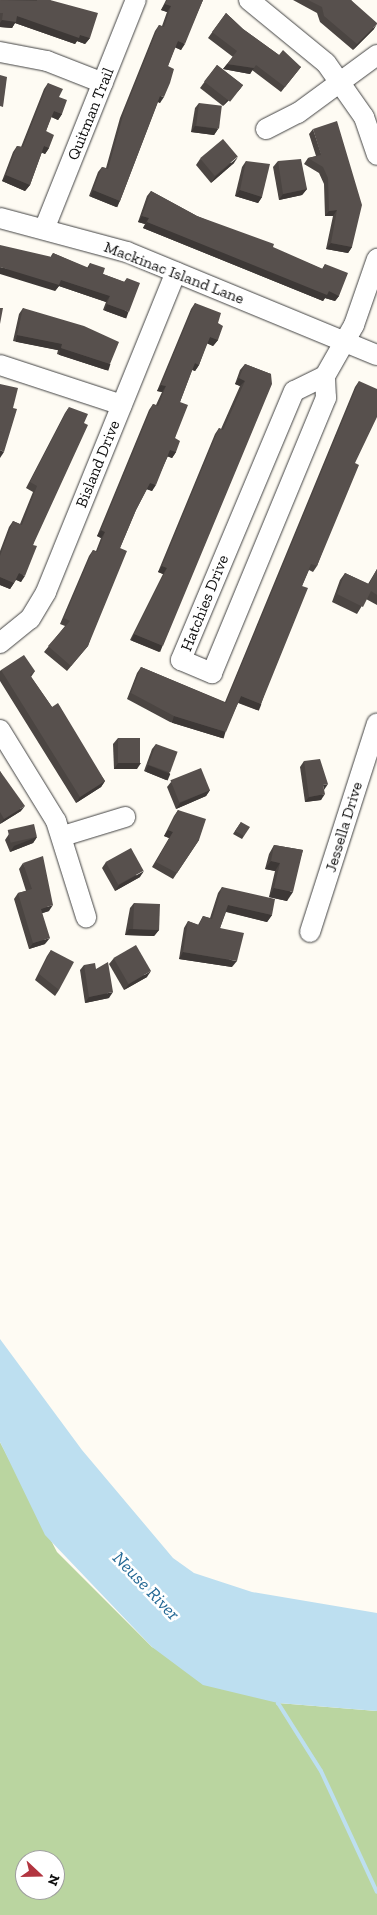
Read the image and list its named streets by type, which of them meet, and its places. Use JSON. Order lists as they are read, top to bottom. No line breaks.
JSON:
{"streets":{"street":["Quitman Trail","Mackinac Island Lane","Bisland Drive","Hatchies Drive","Jessella Drive"]},"crossings":[["Quitman Trail","Mackinac Island Lane"],["Mackinac Island Lane","Bisland Drive"],["Mackinac Island Lane","Hatchies Drive"]],"water":["Neuse River"],"north":"right"}
